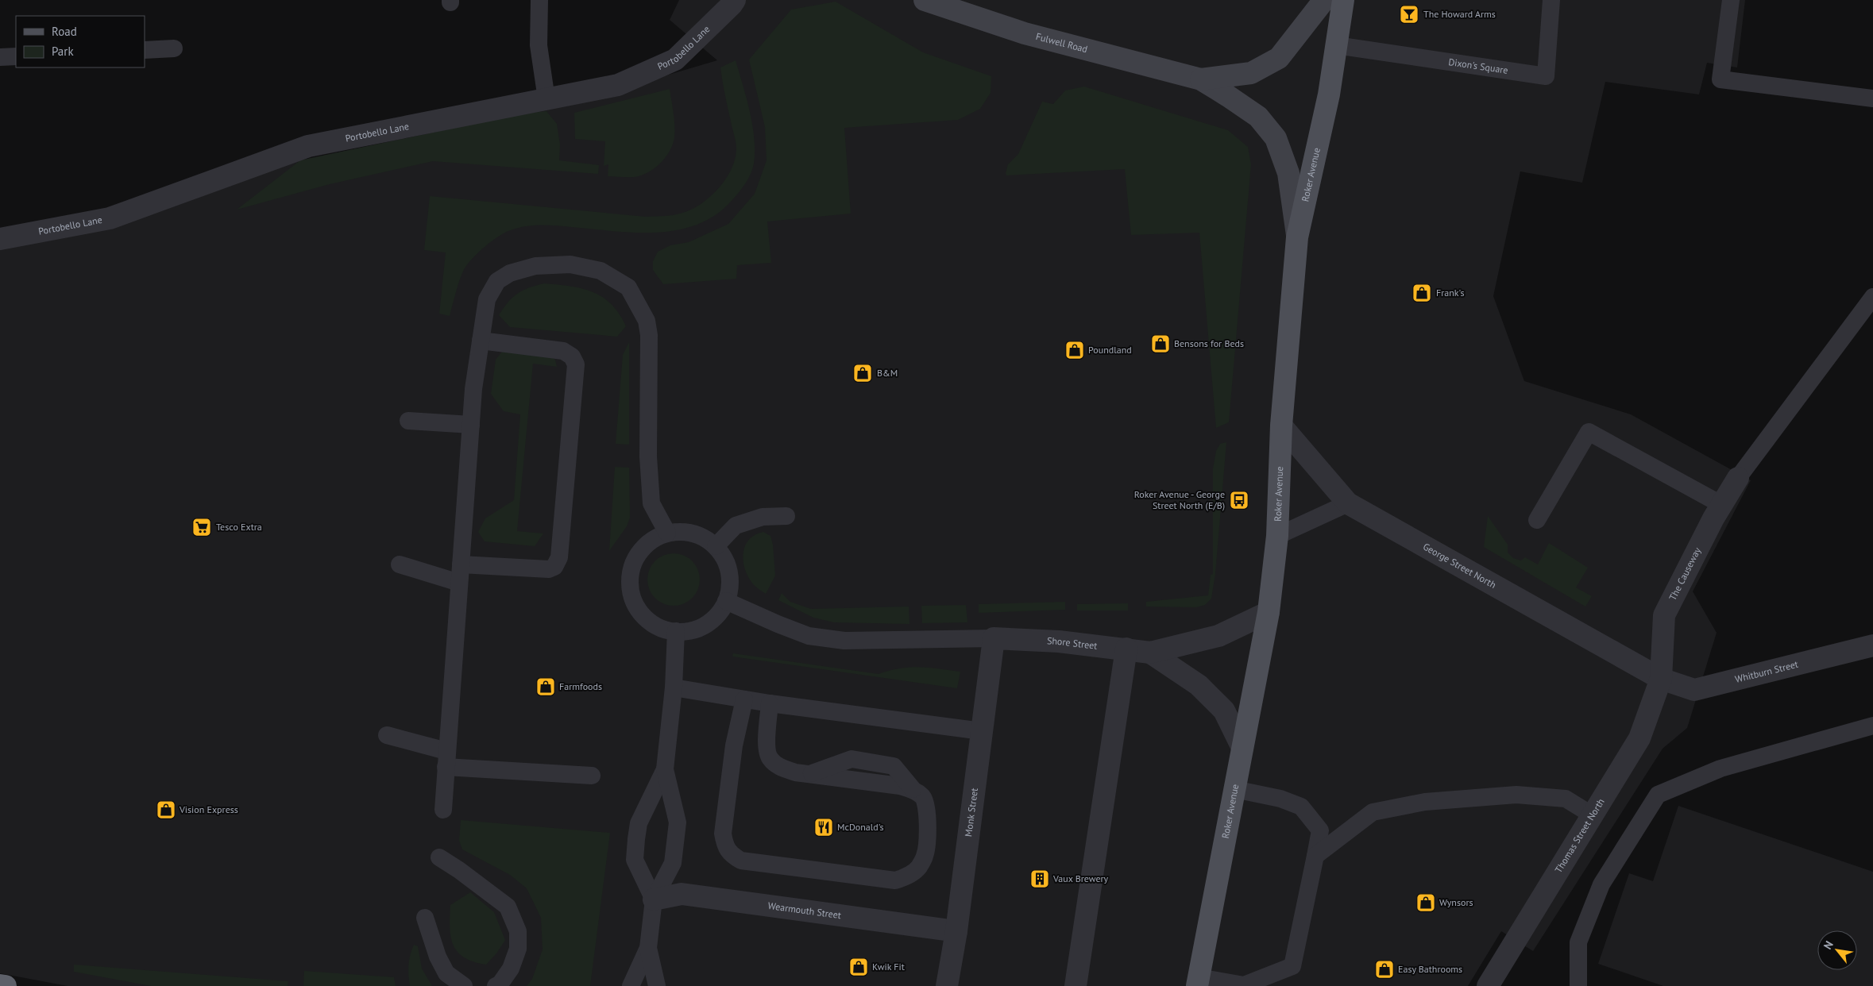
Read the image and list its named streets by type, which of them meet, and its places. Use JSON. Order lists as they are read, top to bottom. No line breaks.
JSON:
{"streets":{"main road":["Roker Avenue"],"street":["Fulwell Road","Portobello Lane","George Street North","The Causeway","Shore Street","Whitburn Street","Monk Street","Thomas Street North","Wearmouth Street"],"lane":["Dixon's Square"]},"crossings":[["Fulwell Road","Roker Avenue"],["Dixon's Square","Roker Avenue"],["Roker Avenue","George Street North"],["George Street North","The Causeway"],["George Street North","Whitburn Street"],["George Street North","Thomas Street North"],["The Causeway","Whitburn Street"],["The Causeway","Thomas Street North"],["Shore Street","Monk Street"],["Whitburn Street","Thomas Street North"],["Monk Street","Wearmouth Street"]],"places":{"bar":["The Howard Arms"],"shop":["Frank's","Bensons for Beds","Poundland","B&M","Farmfoods","Vision Express","Wynsors","Kwik Fit","Easy Bathrooms"],"bus stop":["Roker Avenue - George Street North (E/B)"],"supermarket":["Tesco Extra"],"restaurant":["McDonald's"],"building":["Vaux Brewery"]},"legend":["Road","Park"],"north":"top left"}
